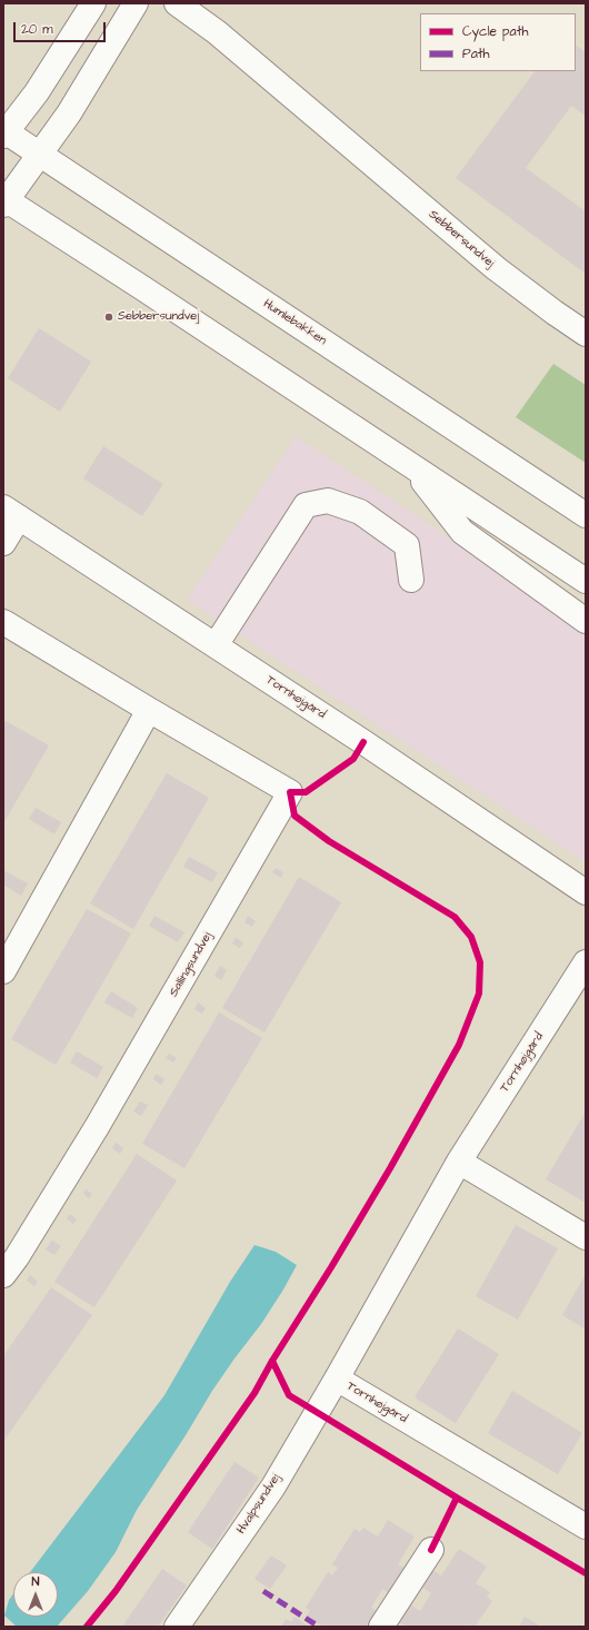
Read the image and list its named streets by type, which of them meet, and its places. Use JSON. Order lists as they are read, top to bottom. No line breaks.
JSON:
{"streets":{"street":["Sebbersundvej","Humlebakken","Tornhøjgård","Sallingsundvej","Hvalpsundvej"]},"crossings":[["Tornhøjgård","Hvalpsundvej"]],"places":["Sebbersundvej"],"legend":["Cycle path","Path"],"scale_bar":"20 m","north":"top"}
